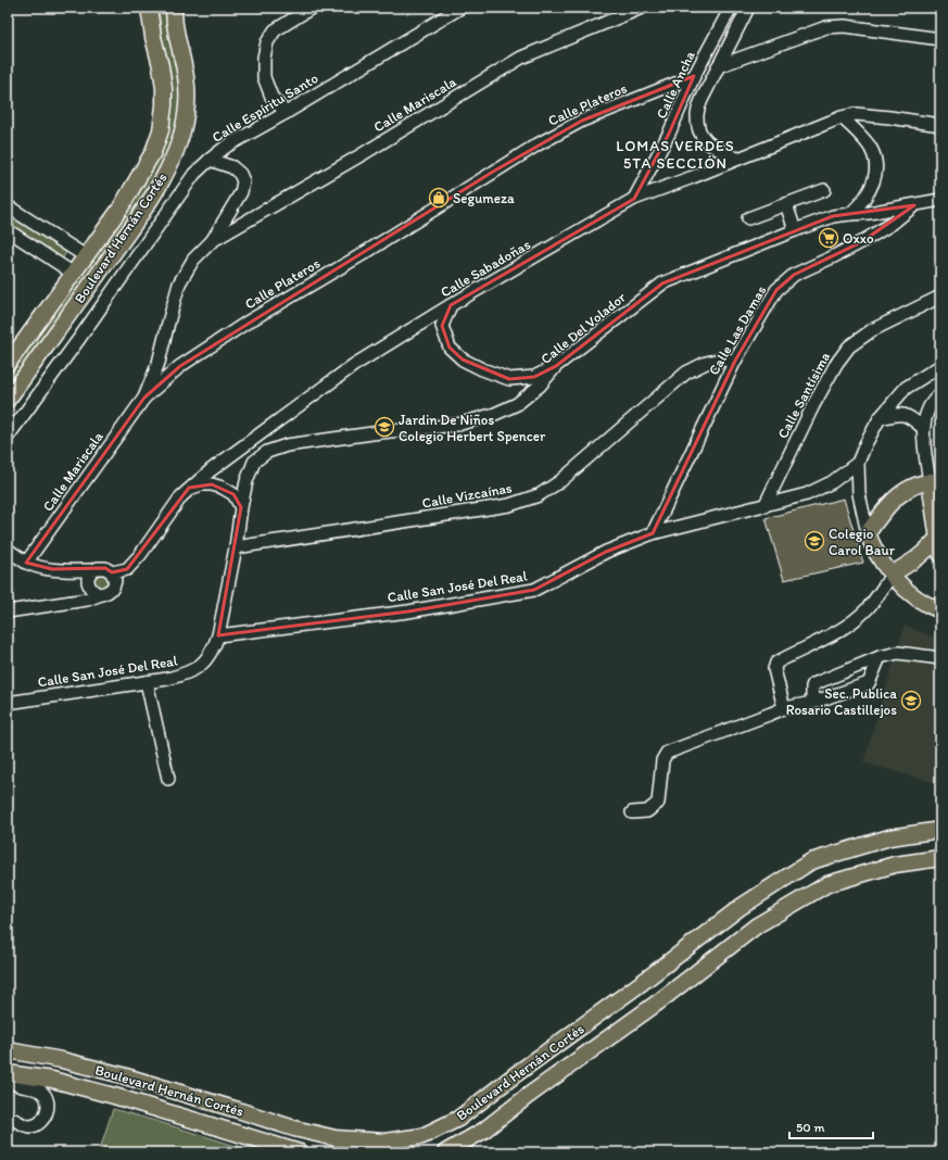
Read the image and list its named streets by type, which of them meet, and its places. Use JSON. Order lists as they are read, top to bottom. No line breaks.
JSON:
{"streets":{"main road":["Boulevard Hernán Cortés"],"street":["Calle Ancha","Calle Mariscala","Calle Plateros","Calle Espíritu Santo","Calle Sabadoñas","Calle Del Volador","Calle Las Damas","Calle Santísima","Calle Vizcaínas","Calle San José Del Real"]},"crossings":[["Calle Ancha","Calle Plateros"],["Calle Ancha","Calle Sabadoñas"],["Calle Mariscala","Calle Plateros"],["Calle Mariscala","Calle Sabadoñas"],["Calle Del Volador","Calle Las Damas"],["Calle Del Volador","Calle Vizcaínas"],["Calle Del Volador","Calle San José Del Real"],["Calle Las Damas","Calle Vizcaínas"],["Calle Las Damas","Calle San José Del Real"],["Calle Santísima","Calle San José Del Real"],["Calle Vizcaínas","Calle San José Del Real"]],"districts":["LOMAS VERDES 5TA SECCIÓN"],"places":{"shop":["Segumeza"],"supermarket":["Oxxo"],"school or university":["Jardin De Niños Colegio Herbert Spencer","Colegio Carol Baur","Sec. Publica Rosario Castillejos"]},"scale_bar":"50 m"}
